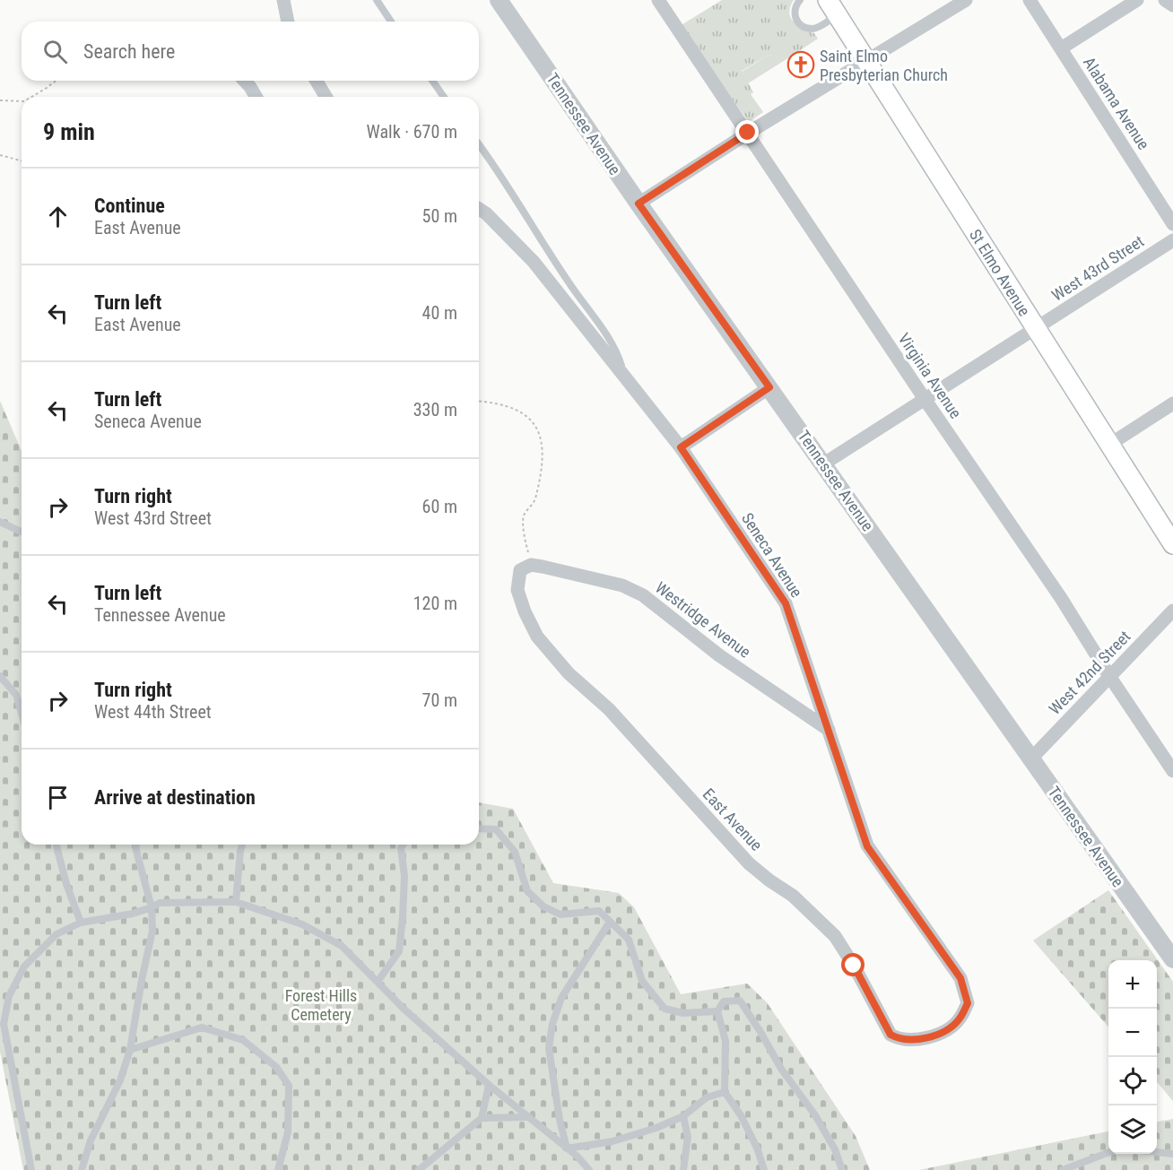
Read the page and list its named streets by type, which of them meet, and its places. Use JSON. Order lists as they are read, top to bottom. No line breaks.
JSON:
{"streets":{"main road":["St Elmo Avenue"],"street":["Alabama Avenue","Tennessee Avenue","West 43rd Street","Virginia Avenue","Seneca Avenue","Westridge Avenue","West 42nd Street","East Avenue"]},"crossings":[["Tennessee Avenue","West 43rd Street"],["Tennessee Avenue","West 42nd Street"],["West 43rd Street","St Elmo Avenue"],["West 43rd Street","Virginia Avenue"],["Virginia Avenue","West 42nd Street"],["Seneca Avenue","Westridge Avenue"],["Seneca Avenue","East Avenue"],["Westridge Avenue","East Avenue"]],"parks":["Forest Hills Cemetery"],"places":{"church":["Saint Elmo Presbyterian Church"]},"page":{"search":"Search here","heading":["9 min","Walk · 670 m"],"list":[["Continue","East Avenue","50 m"],["Turn left","East Avenue","40 m"],["Turn left","Seneca Avenue","330 m"],["Turn right","West 43rd Street","60 m"],["Turn left","Tennessee Avenue","120 m"],["Turn right","West 44th Street","70 m"],"Arrive at destination"],"map_buttons":["+","−"]}}
